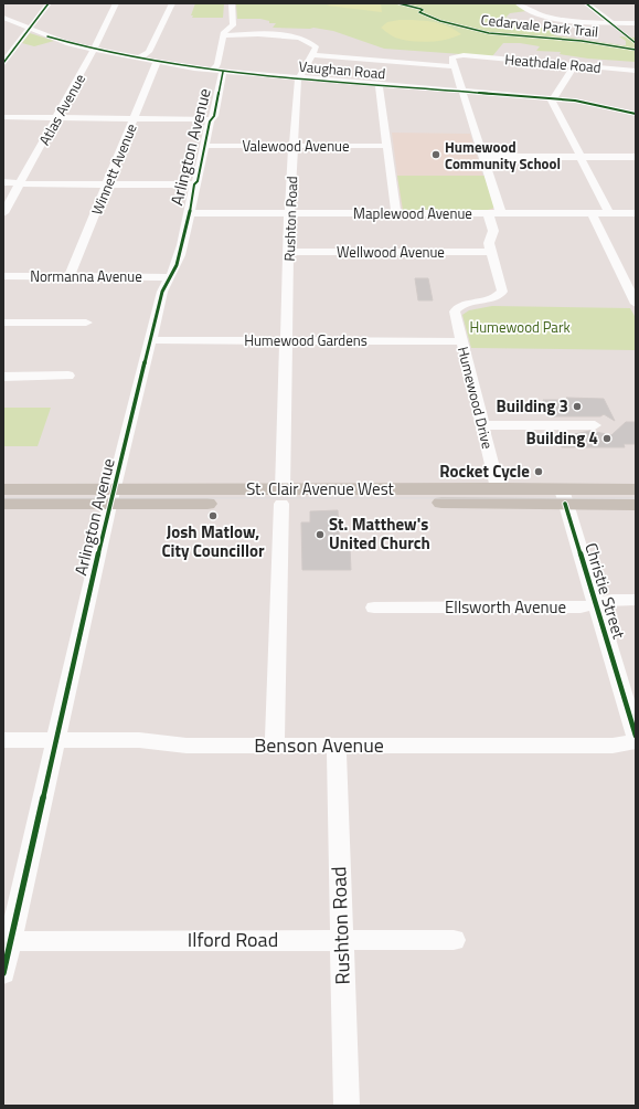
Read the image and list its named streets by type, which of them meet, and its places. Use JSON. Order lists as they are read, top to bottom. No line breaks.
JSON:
{"streets":{"main road":["St. Clair Avenue West"],"street":["Heathdale Road","Vaughan Road","Atlas Avenue","Valewood Avenue","Arlington Avenue","Winnett Avenue","Maplewood Avenue","Rushton Road","Wellwood Avenue","Normanna Avenue","Humewood Gardens","Humewood Drive","Christie Street","Ellsworth Avenue","Benson Avenue","Ilford Road"],"cycle path":["Cedarvale Park Trail"]},"crossings":[["Vaughan Road","Atlas Avenue"],["Vaughan Road","Arlington Avenue"],["Vaughan Road","Winnett Avenue"],["Vaughan Road","Rushton Road"],["Valewood Avenue","Arlington Avenue"],["Valewood Avenue","Rushton Road"],["Arlington Avenue","Maplewood Avenue"],["Arlington Avenue","Normanna Avenue"],["Arlington Avenue","Humewood Gardens"],["Arlington Avenue","St. Clair Avenue West"],["Arlington Avenue","Benson Avenue"],["Arlington Avenue","Ilford Road"],["Winnett Avenue","Normanna Avenue"],["Maplewood Avenue","Rushton Road"],["Maplewood Avenue","Humewood Drive"],["Rushton Road","Wellwood Avenue"],["Rushton Road","Humewood Gardens"],["Rushton Road","St. Clair Avenue West"],["Rushton Road","Benson Avenue"],["Rushton Road","Ilford Road"],["Wellwood Avenue","Humewood Drive"],["Humewood Gardens","Humewood Drive"],["Humewood Drive","St. Clair Avenue West"],["St. Clair Avenue West","Christie Street"],["Christie Street","Ellsworth Avenue"]],"parks":["Humewood Park"],"places":["Humewood Community School","Building 3","Building 4","Rocket Cycle","Josh Matlow, City Councillor","St. Matthew's United Church"]}
